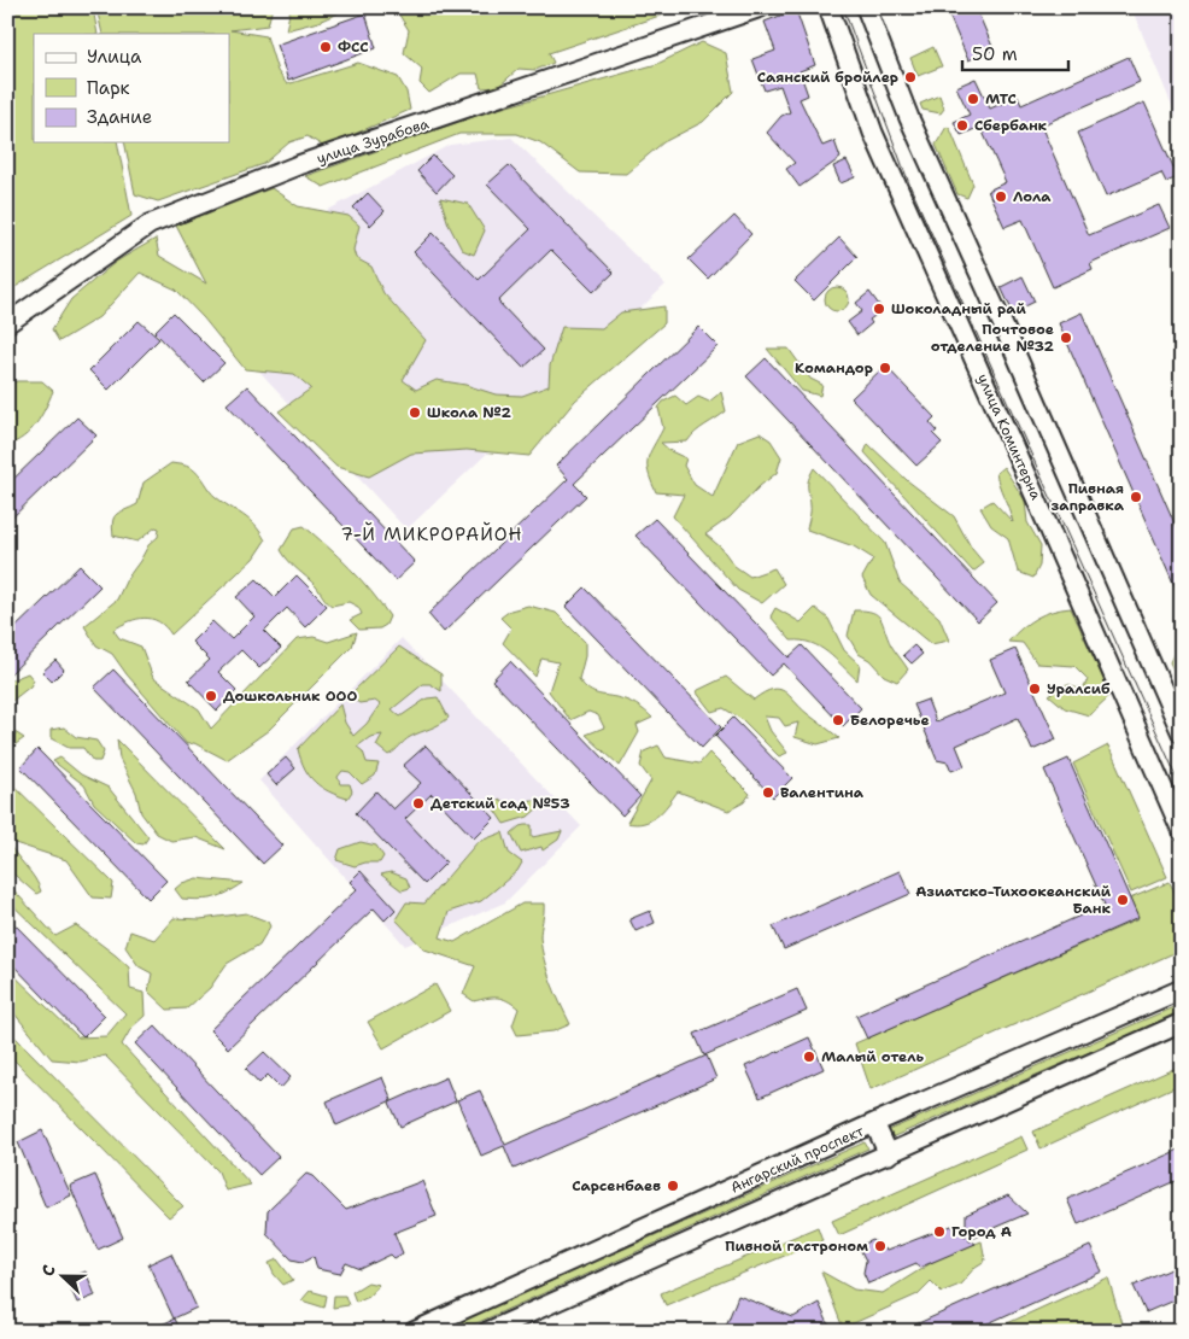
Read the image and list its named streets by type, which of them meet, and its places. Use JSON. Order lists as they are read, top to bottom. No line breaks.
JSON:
{"streets":{"street":["улица Зурабова","улица Коминтерна","Ангарский проспект"]},"districts":["7-Й МИКРОРАЙОН"],"places":["ФСС","Саянский бройлер","МТС","Сбербанк","Лола","Шоколадный рай","Почтовое отделение №32","Командор","Школа №2","Пивная заправка","Уралсиб","Дошкольник ООО","Белоречье","Валентина","Детский сад №53","Азиатско-Тихоокеанский Банк","Малый отель","Сарсенбаев","Город А","Пивной гастроном"],"legend":["Улица","Парк","Здание"],"scale_bar":"50 m","north":"left"}
